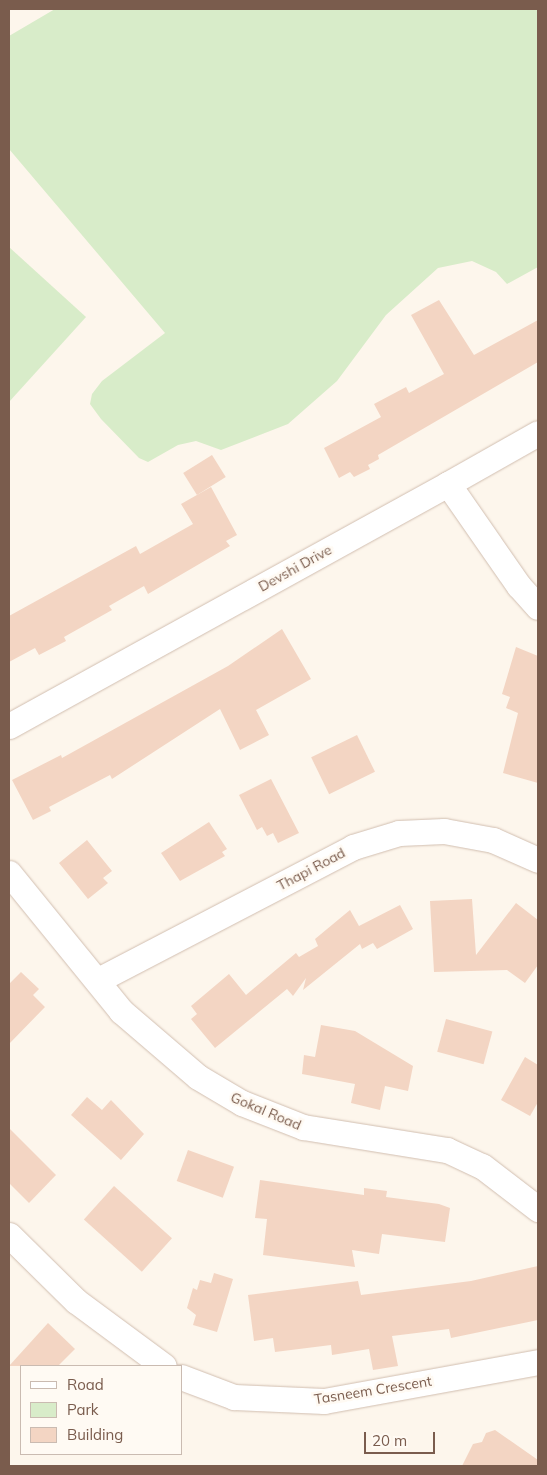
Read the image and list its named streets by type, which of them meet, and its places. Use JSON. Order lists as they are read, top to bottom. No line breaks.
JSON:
{"streets":{"street":["Devshi Drive","Thapi Road","Gokal Road","Tasneem Crescent"]},"crossings":[["Thapi Road","Gokal Road"]],"legend":["Road","Park","Building"],"scale_bar":"20 m"}
